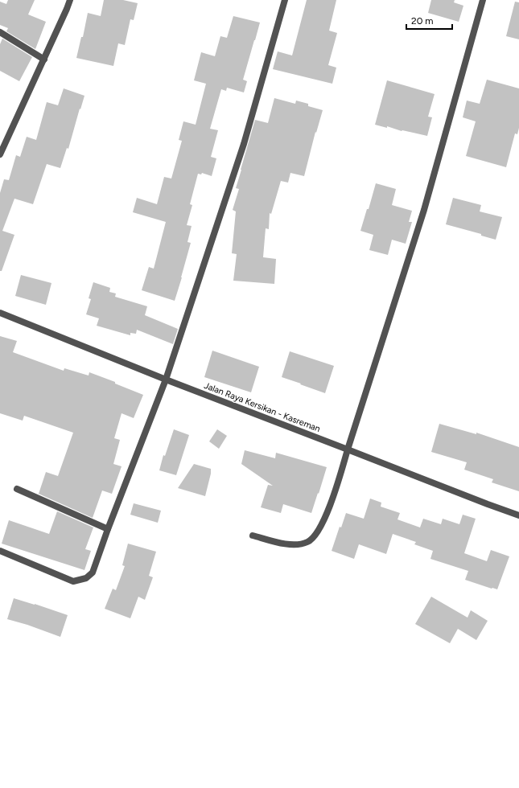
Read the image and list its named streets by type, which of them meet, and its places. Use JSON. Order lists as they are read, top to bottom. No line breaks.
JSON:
{"streets":{"street":["Jalan Raya Kersikan - Kasreman"]},"scale_bar":"20 m"}
